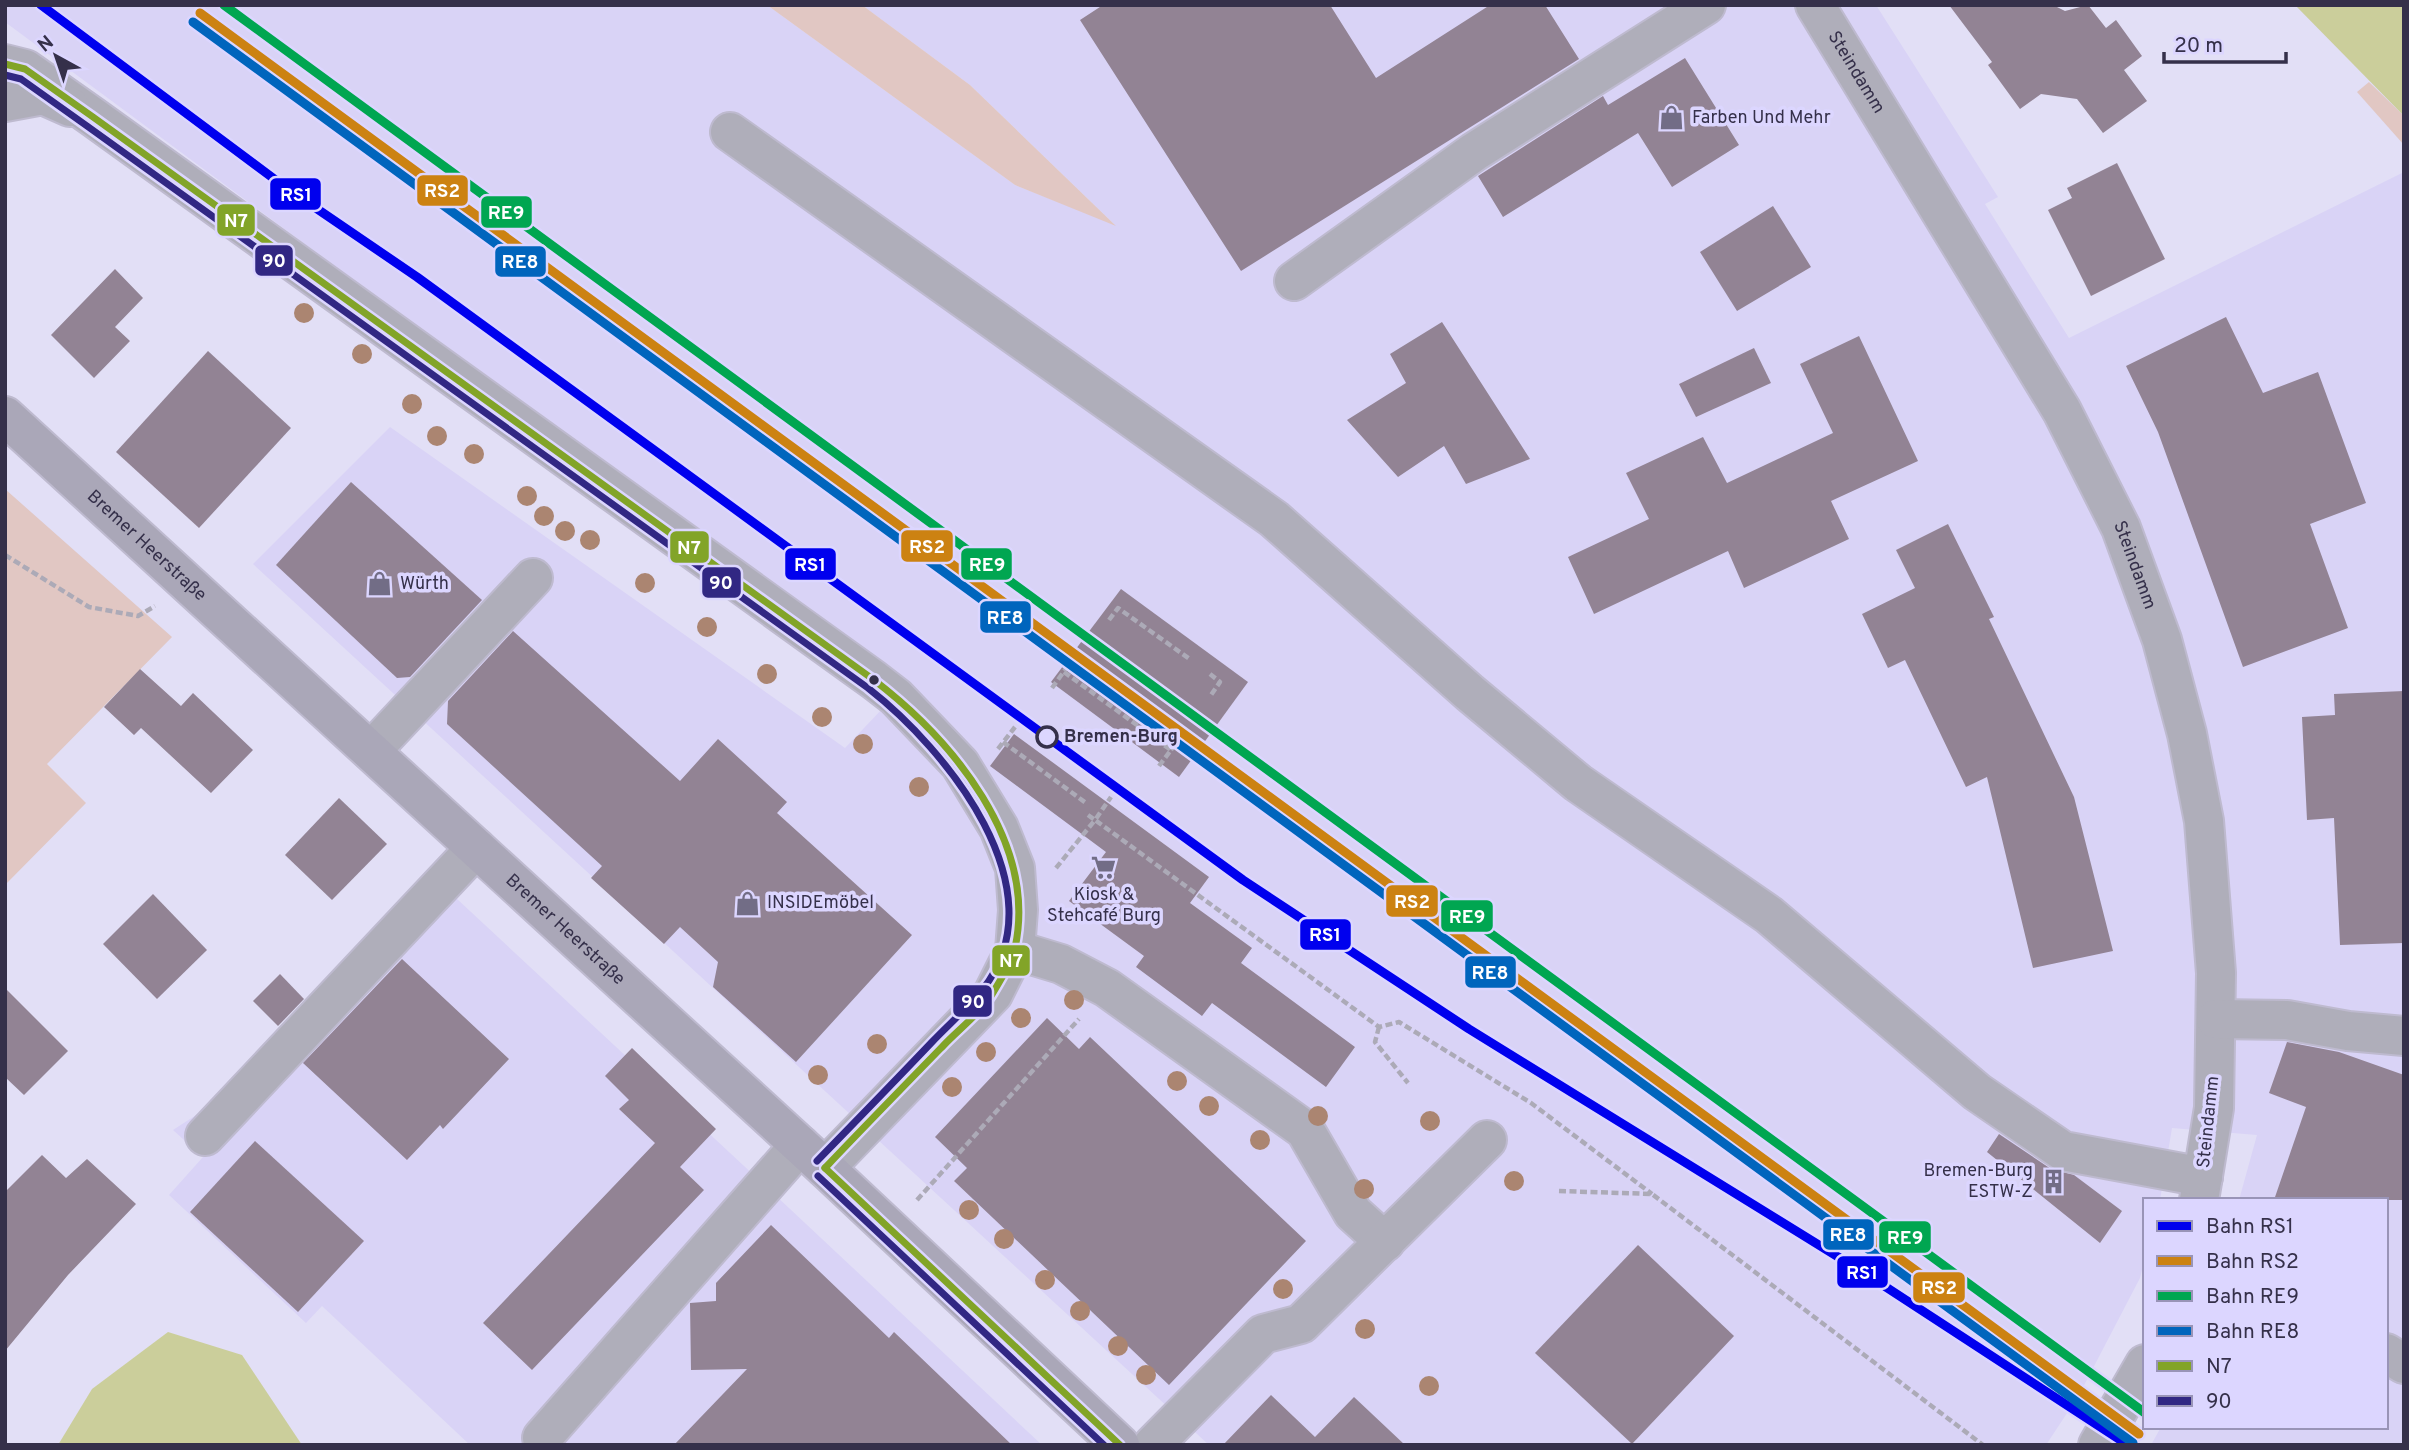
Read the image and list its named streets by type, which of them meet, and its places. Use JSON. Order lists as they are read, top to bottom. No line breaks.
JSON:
{"streets":{"main road":["Bremer Heerstraße"],"street":["Steindamm"]},"places":{"shop":["Farben Und Mehr","Würth","INSIDEmöbel"],"other":["Bremen-Burg"],"supermarket":["Kiosk & Stehcafé Burg"],"building":["Bremen-Burg ESTW-Z"]},"lines":["rail line RS1","rail line RE9","rail line RS2","rail line RE8","transit line N7","transit line 90"],"legend":["Bahn RS1","Bahn RS2","Bahn RE9","Bahn RE8","N7","90"],"scale_bar":"20 m","north":"top left"}
